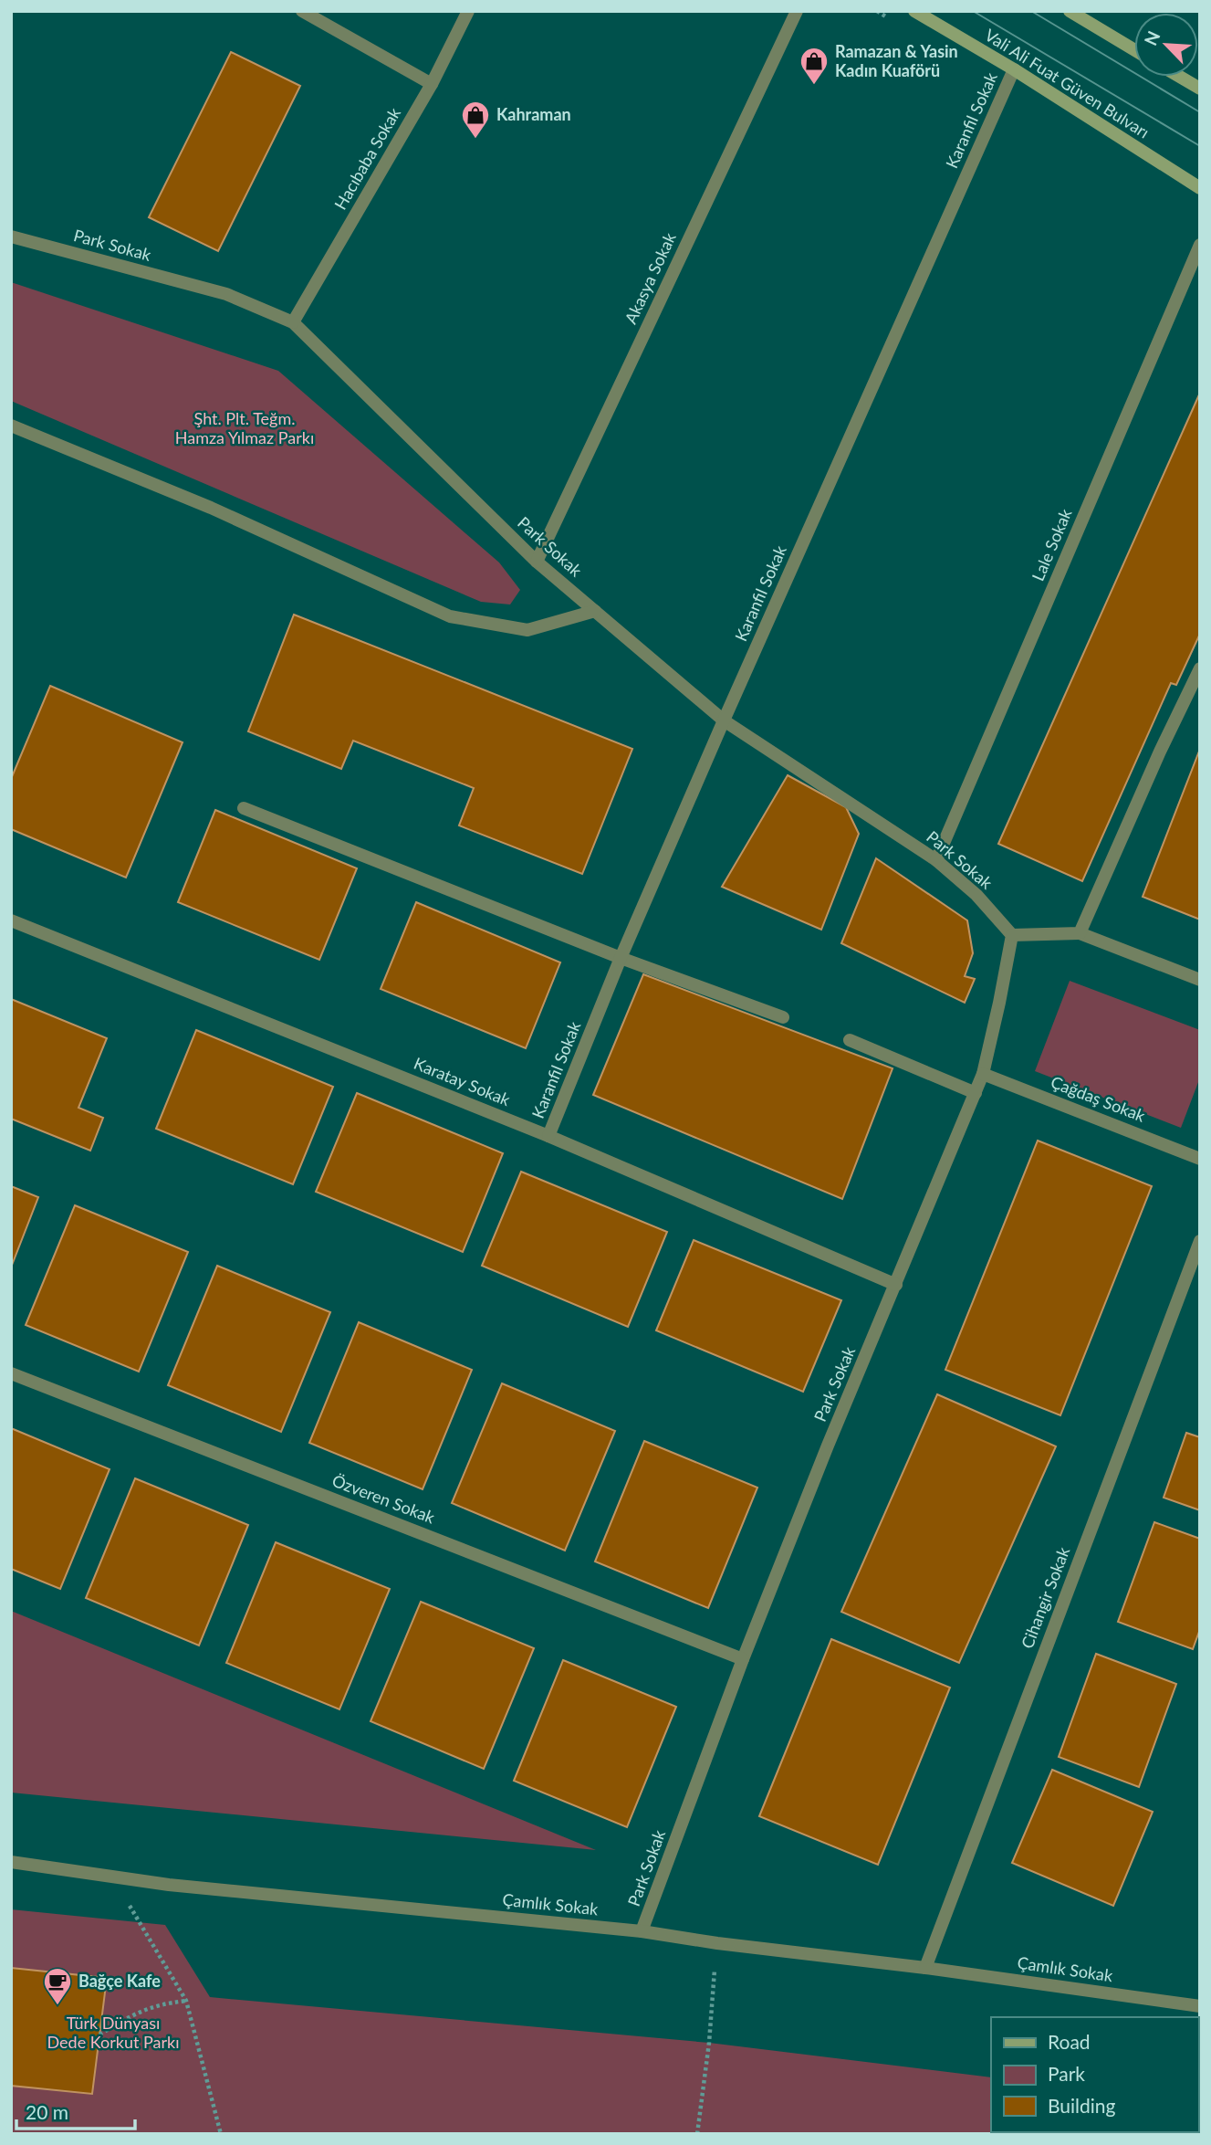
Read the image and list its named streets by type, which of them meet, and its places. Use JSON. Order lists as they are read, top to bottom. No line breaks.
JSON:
{"streets":{"main road":["Vali Ali Fuat Güven Bulvarı"],"street":["Karanfil Sokak","Hacıbaba Sokak","Park Sokak","Akasya Sokak","Lale Sokak","Karatay Sokak","Çağdaş Sokak","Özveren Sokak","Cihangir Sokak","Çamlık Sokak"]},"crossings":[["Vali Ali Fuat Güven Bulvarı","Karanfil Sokak"],["Karanfil Sokak","Park Sokak"],["Karanfil Sokak","Karatay Sokak"],["Hacıbaba Sokak","Park Sokak"],["Park Sokak","Akasya Sokak"],["Park Sokak","Lale Sokak"],["Park Sokak","Karatay Sokak"],["Park Sokak","Çağdaş Sokak"],["Park Sokak","Özveren Sokak"],["Park Sokak","Çamlık Sokak"],["Cihangir Sokak","Çamlık Sokak"]],"parks":["Şht. Plt. Teğm. Hamza Yılmaz Parkı","Türk Dünyası Dede Korkut Parkı"],"places":{"shop":["Ramazan & Yasin Kadın Kuaförü","Kahraman"],"cafe":["Bağçe Kafe"]},"legend":["Road","Park","Building"],"scale_bar":"20 m","north":"top left"}
